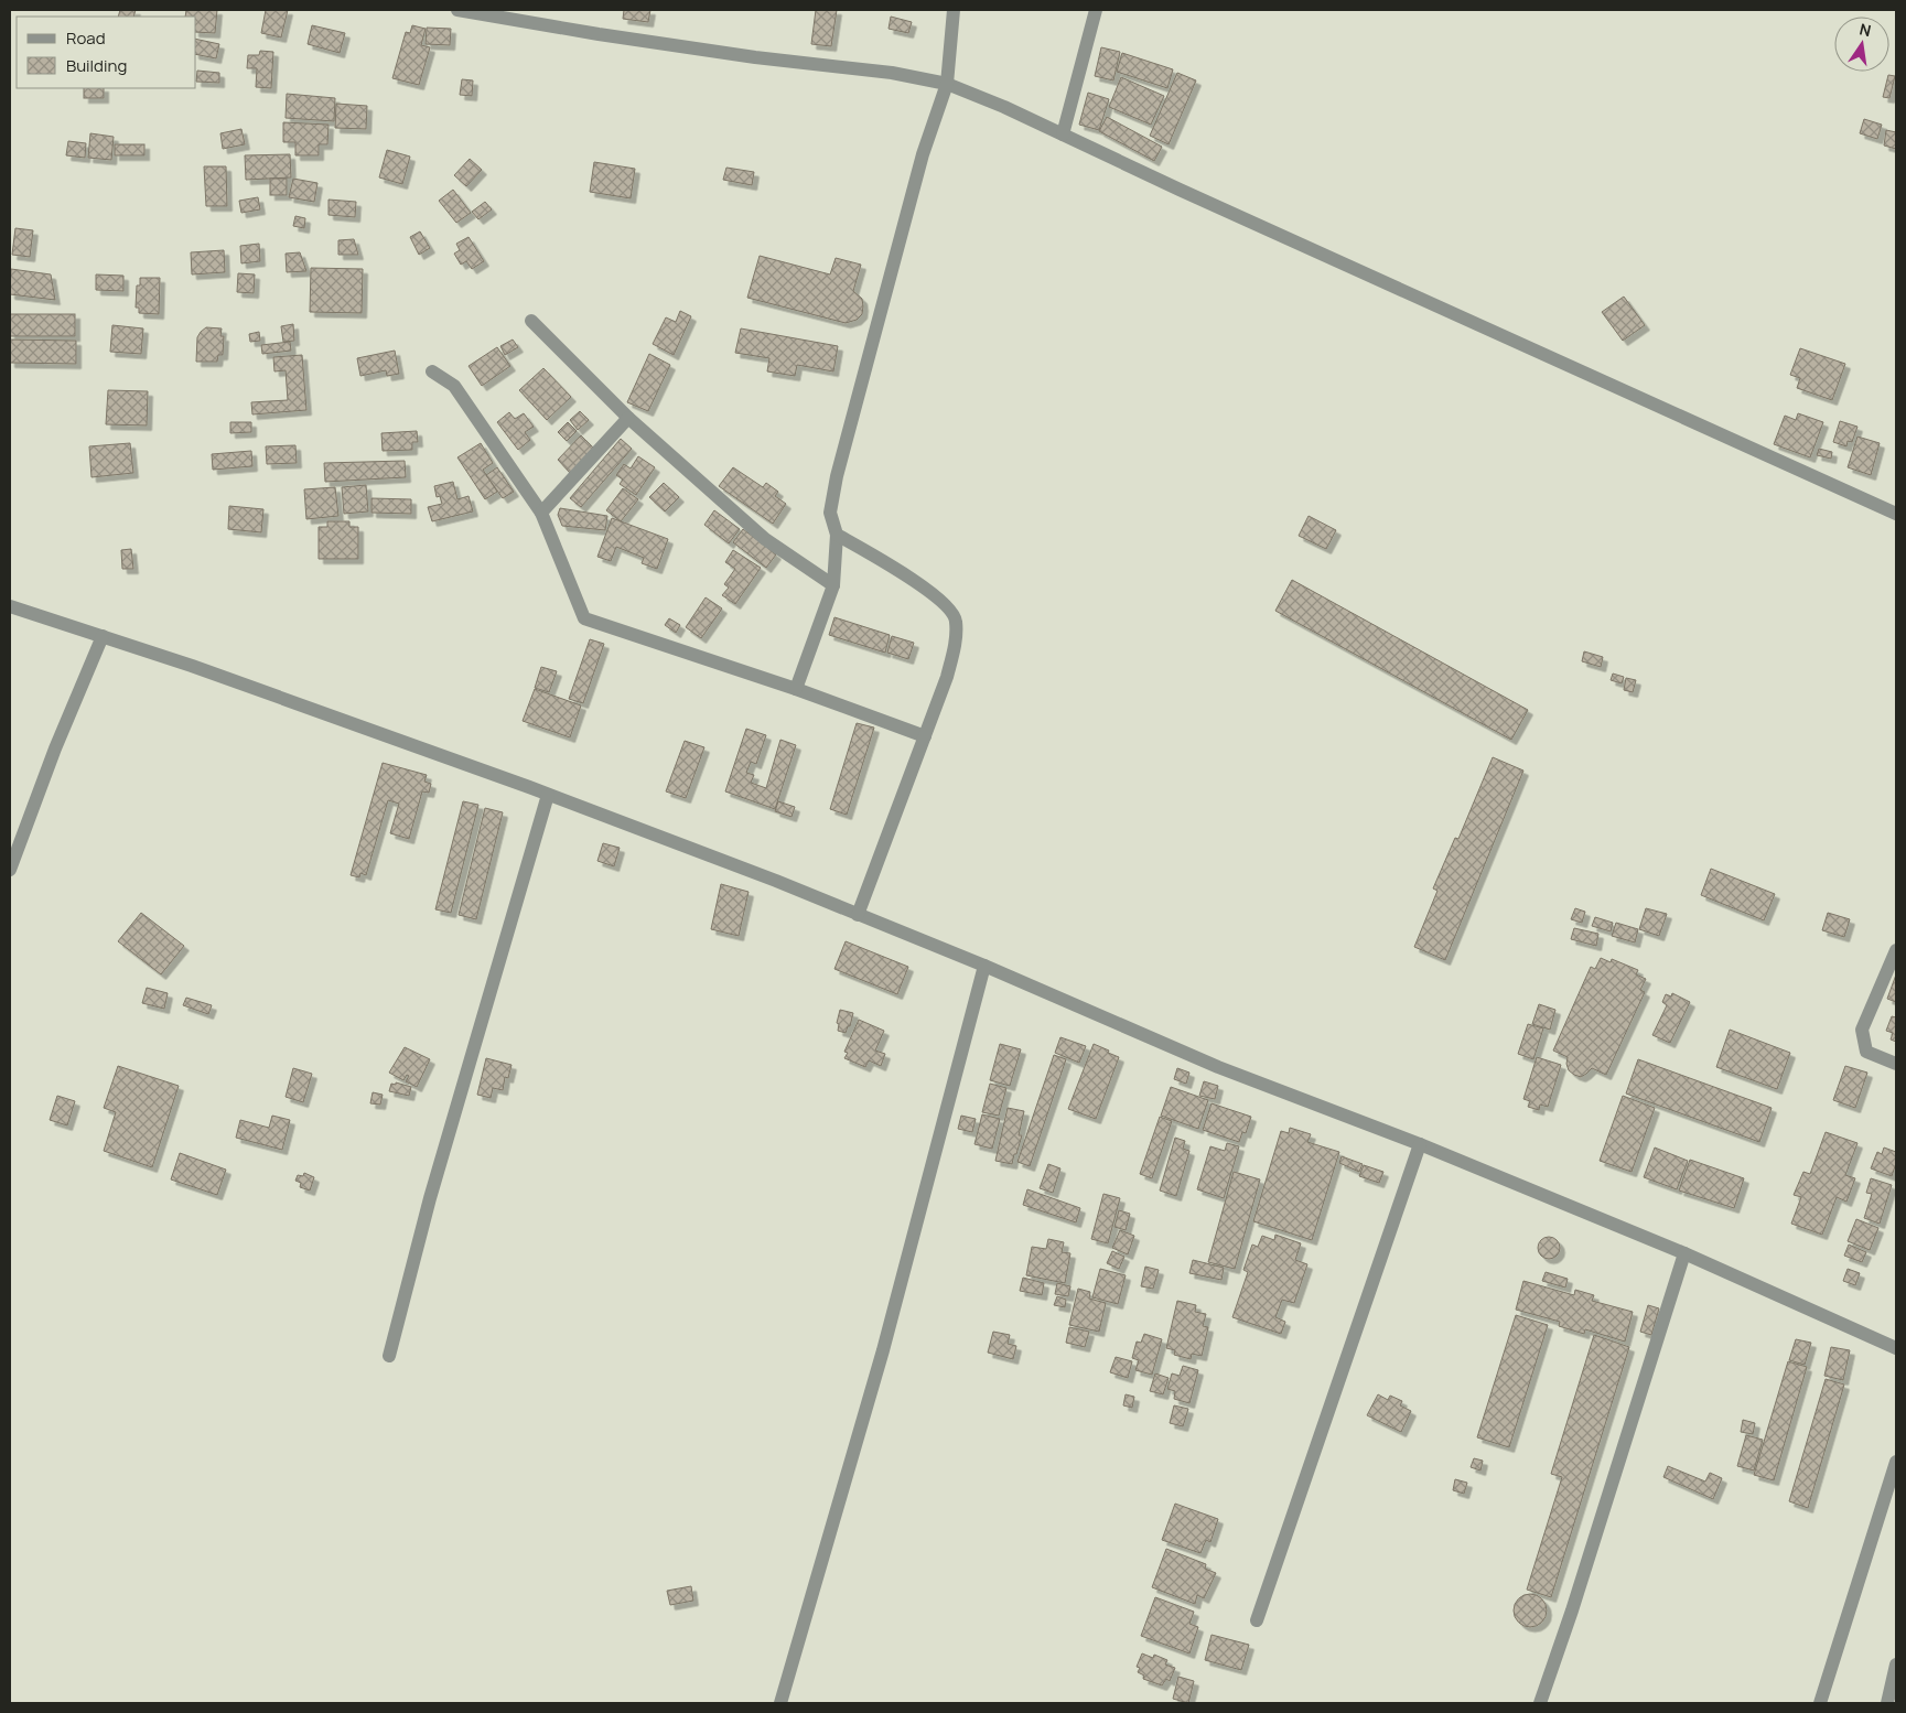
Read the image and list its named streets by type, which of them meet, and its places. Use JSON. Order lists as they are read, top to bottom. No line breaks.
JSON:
{"legend":["Road","Building"],"north":"top"}
